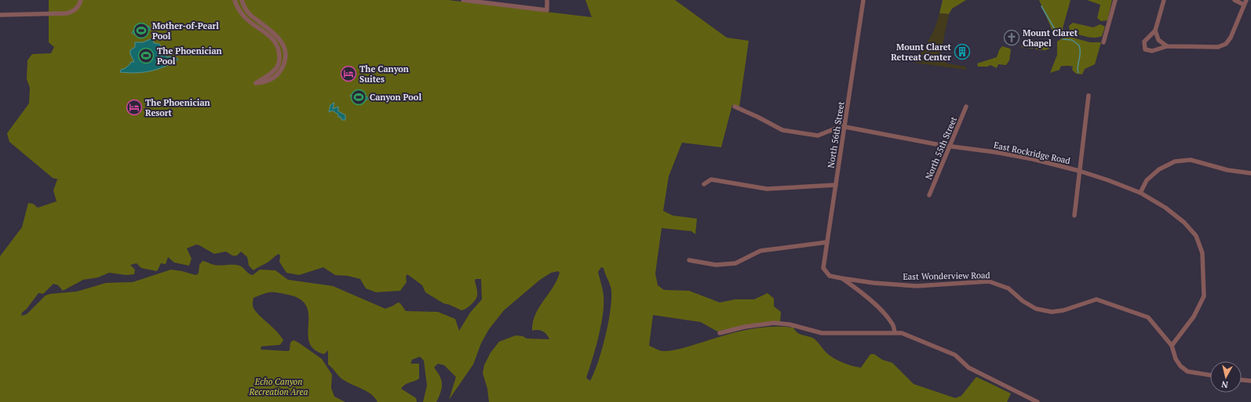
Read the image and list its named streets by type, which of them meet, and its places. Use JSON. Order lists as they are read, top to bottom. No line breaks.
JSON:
{"streets":{"street":["North 56th Street","North 55th Street","East Rockridge Road","East Wonderview Road"]},"crossings":[["North 56th Street","East Rockridge Road"],["North 56th Street","East Wonderview Road"],["North 55th Street","East Rockridge Road"],["East Rockridge Road","East Wonderview Road"]],"parks":["Echo Canyon Recreation Area"],"places":{"sports":["Mother-of-Pearl Pool","The Phoenician Pool","Canyon Pool"],"church":["Mount Claret Chapel"],"building":["Mount Claret Retreat Center"],"hotel":["The Canyon Suites","The Phoenician Resort"]},"north":"bottom"}
